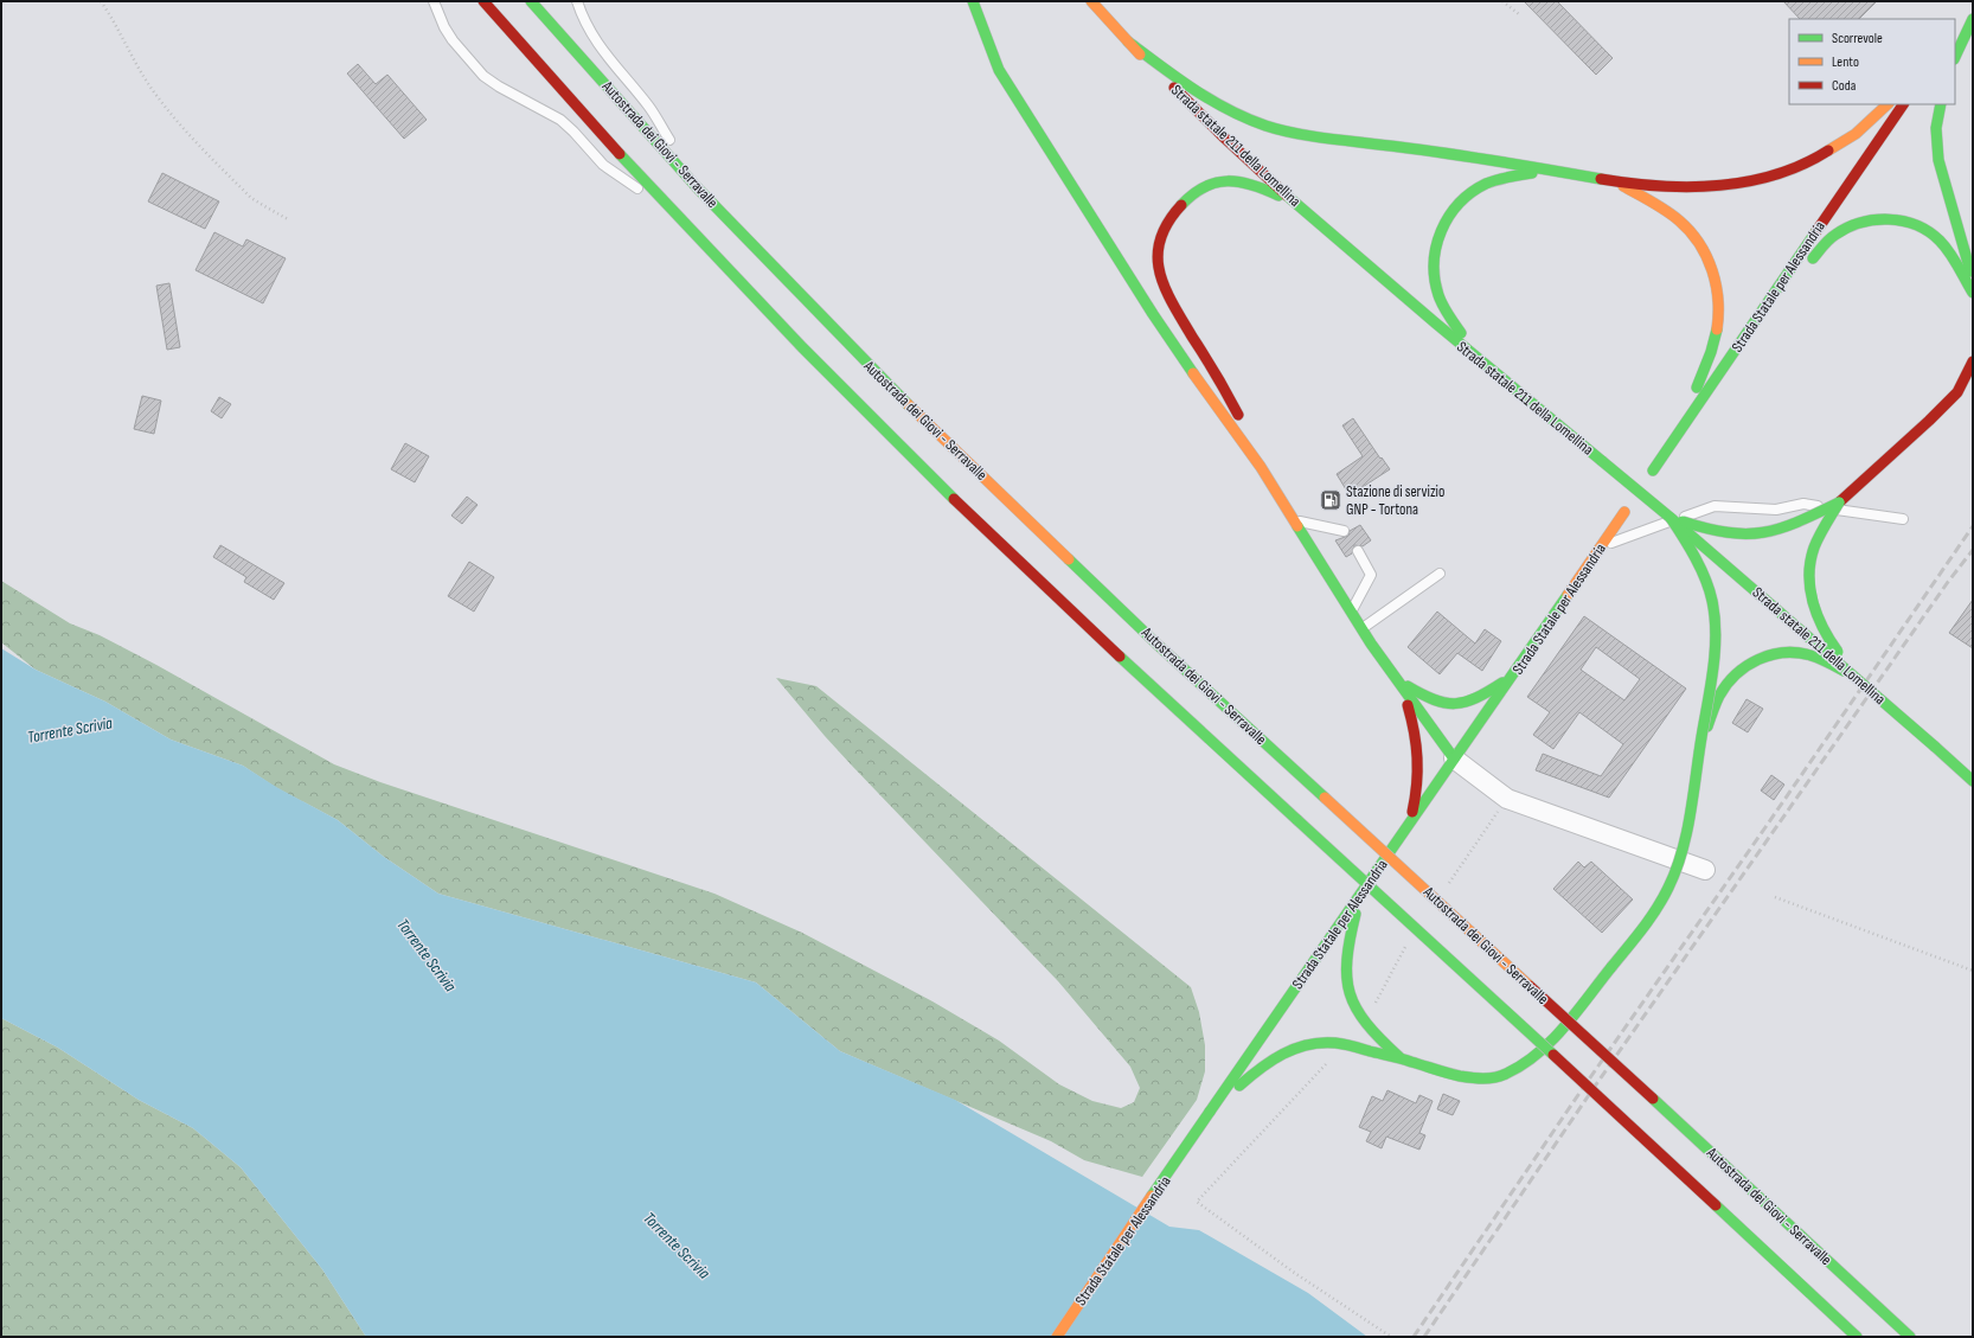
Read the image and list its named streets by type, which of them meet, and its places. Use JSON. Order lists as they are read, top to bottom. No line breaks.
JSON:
{"streets":{"main road":["Autostrada dei Giovi - Serravalle","Strada statale 211 della Lomellina","Strada Statale per Alessandria"]},"water":["Torrente Scrivia"],"places":{"fuel station":["Stazione di servizio GNP - Tortona"]},"legend":["Scorrevole","Lento","Coda"]}
